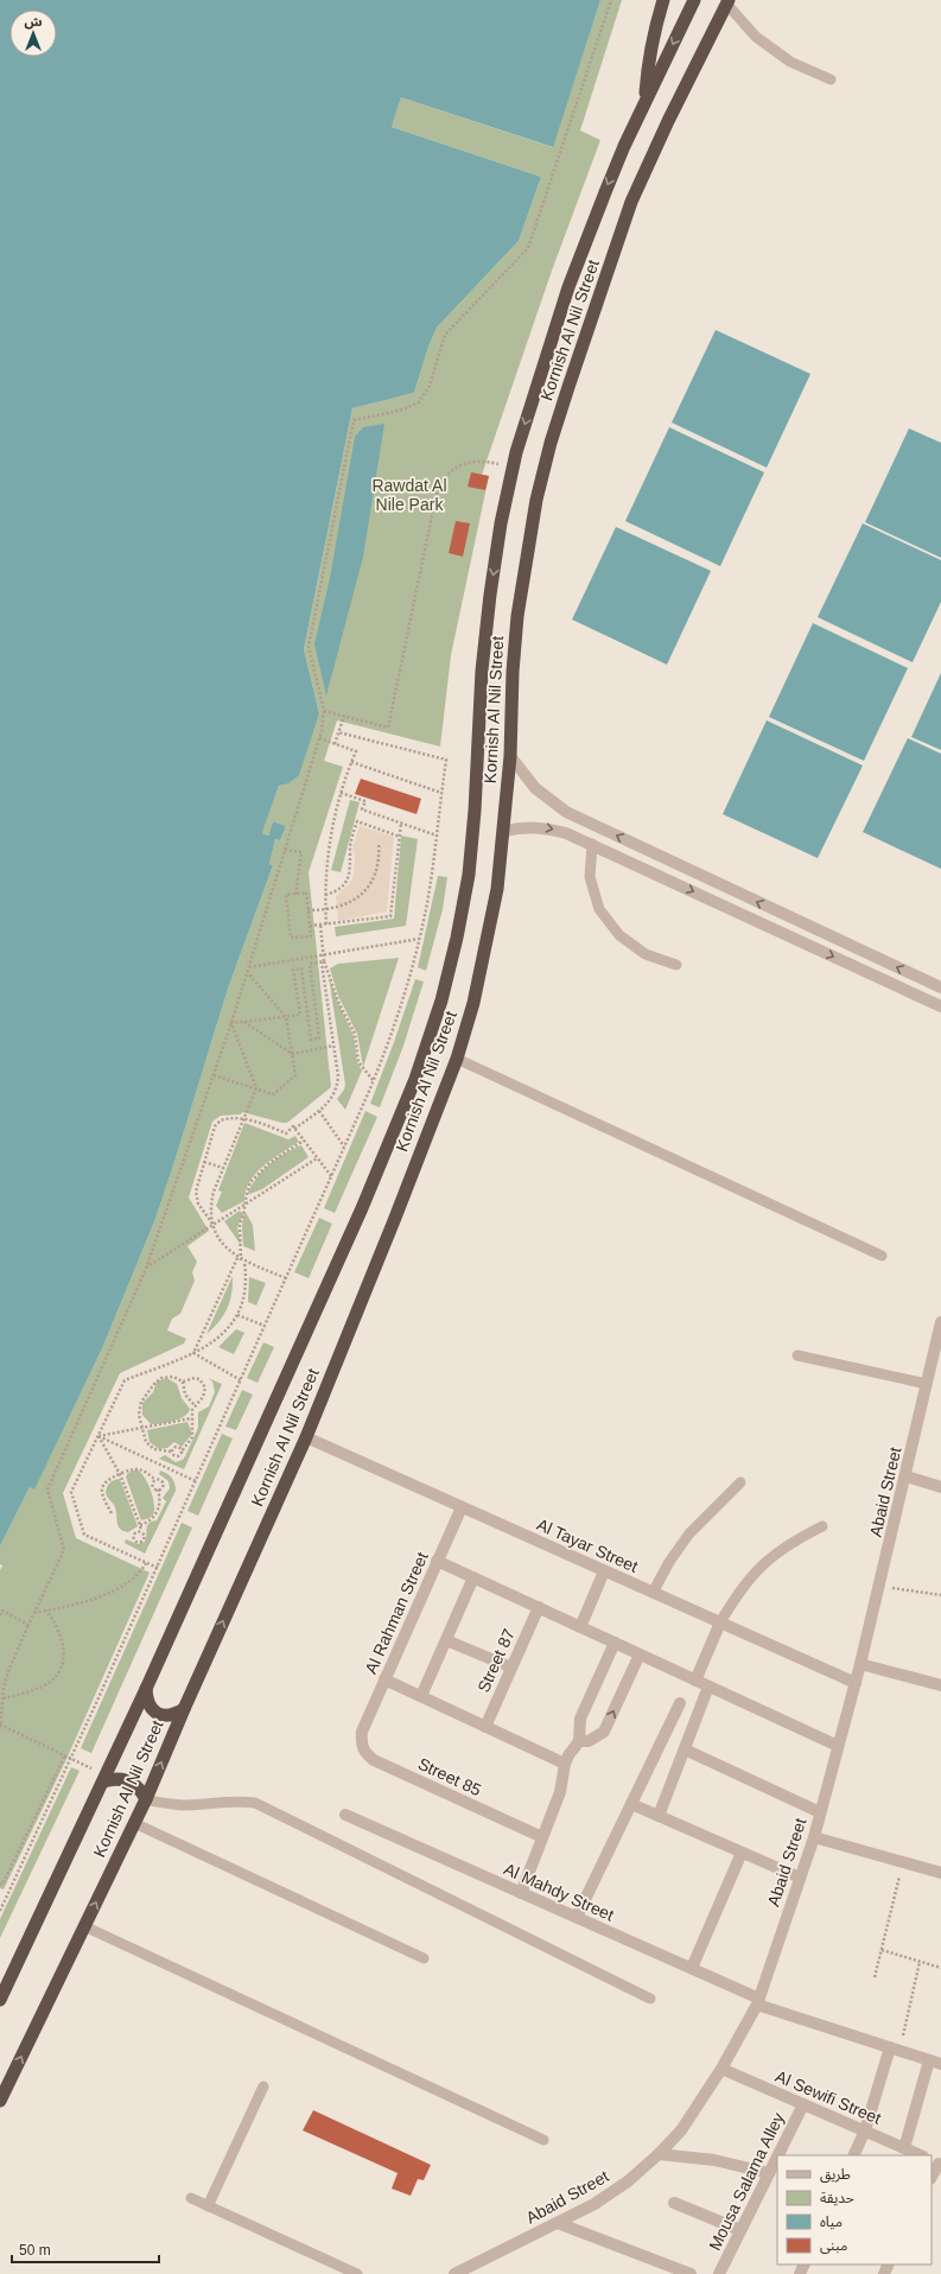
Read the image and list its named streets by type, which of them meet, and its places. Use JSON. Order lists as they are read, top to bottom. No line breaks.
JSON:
{"streets":{"highway":["Kornish Al Nil Street"],"street":["Abaid Street","Al Tayar Street","Al Rahman Street","Street 87","Street 85","Al Mahdy Street","Al Sewifi Street","Mousa Salama Alley"]},"crossings":[["Kornish Al Nil Street","Al Tayar Street"],["Abaid Street","Al Tayar Street"],["Abaid Street","Al Mahdy Street"],["Abaid Street","Al Sewifi Street"],["Al Tayar Street","Al Rahman Street"],["Al Rahman Street","Street 85"],["Al Sewifi Street","Mousa Salama Alley"]],"parks":["Rawdat Al Nile Park"],"legend":["طريق","حديقة","مياه","مبنى"],"scale_bar":"50 m","north":"top"}
